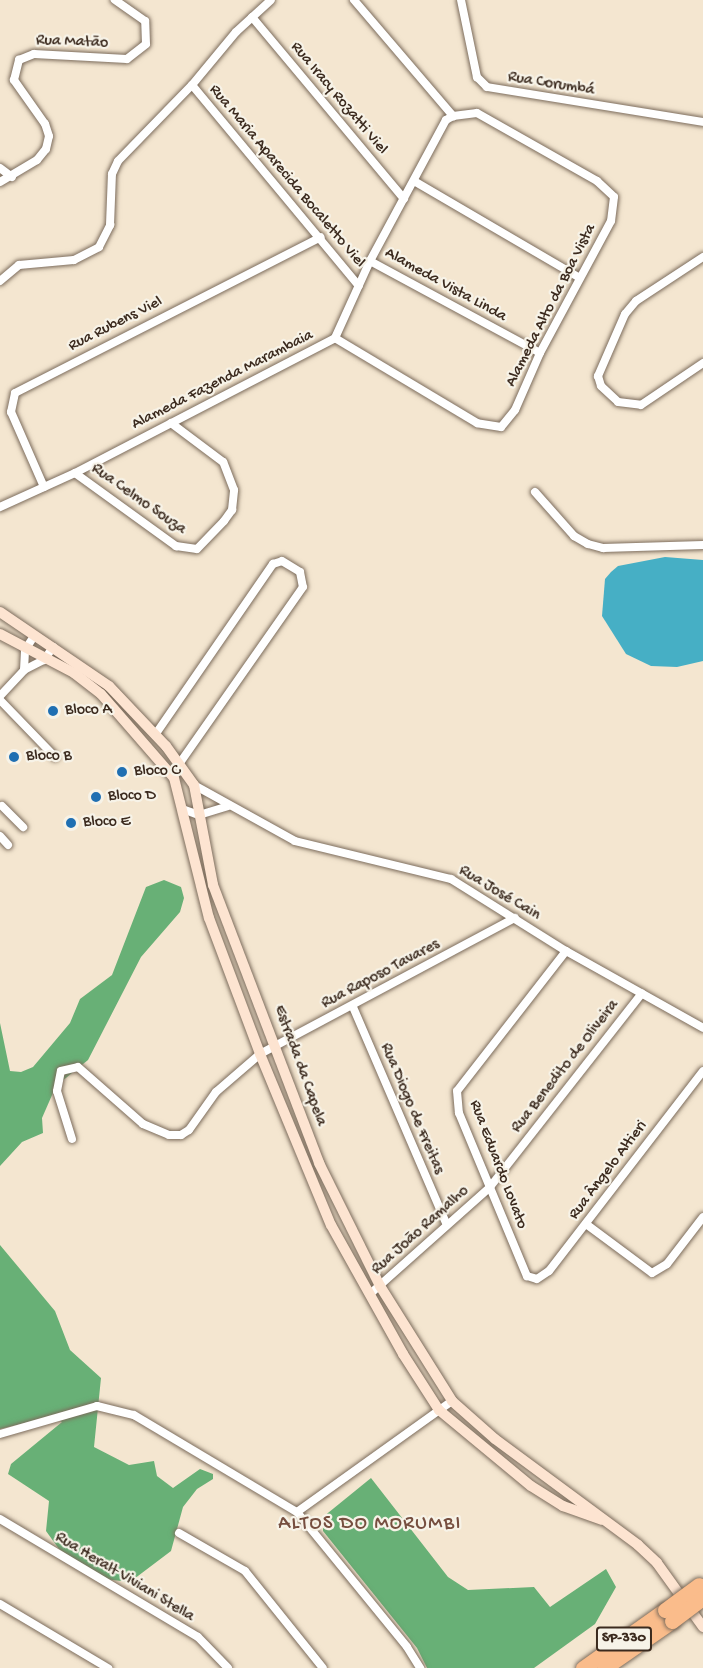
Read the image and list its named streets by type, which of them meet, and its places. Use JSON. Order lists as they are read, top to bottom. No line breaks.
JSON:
{"streets":{"highway":["SP-330"],"main road":["Estrada da Capela"],"street":["Rua Matão","Rua Corumbá","Rua Iracy Rozatti Viel","Rua Maria Aparecida Bocaletto Viel","Alameda Vista Linda","Alameda Alto da Boa Vista","Rua Rubens Viel","Alameda Fazenda Marambaia","Rua Celmo Souza","Rua José Cain","Rua Raposo Tavares","Rua Benedito de Oliveira","Rua Diogo de Freitas","Rua Eduardo Lovato","Rua Ângelo Altieri","Rua João Ramalho","Rua Heralt Viviani Stella"]},"crossings":[["Rua Iracy Rozatti Viel","Alameda Fazenda Marambaia"],["Rua Maria Aparecida Bocaletto Viel","Rua Rubens Viel"],["Rua Maria Aparecida Bocaletto Viel","Alameda Fazenda Marambaia"],["Alameda Vista Linda","Alameda Alto da Boa Vista"],["Alameda Vista Linda","Alameda Fazenda Marambaia"],["Alameda Alto da Boa Vista","Alameda Fazenda Marambaia"],["Rua Rubens Viel","Alameda Fazenda Marambaia"],["Alameda Fazenda Marambaia","Rua Celmo Souza"],["Rua José Cain","Rua Raposo Tavares"],["Rua José Cain","Estrada da Capela"],["Rua José Cain","Rua Benedito de Oliveira"],["Rua José Cain","Rua Eduardo Lovato"],["Rua Raposo Tavares","Estrada da Capela"],["Rua Raposo Tavares","Rua Diogo de Freitas"],["Estrada da Capela","Rua João Ramalho"],["Rua Benedito de Oliveira","Rua Eduardo Lovato"],["Rua Benedito de Oliveira","Rua João Ramalho"],["Rua Diogo de Freitas","Rua João Ramalho"],["Rua Eduardo Lovato","Rua Ângelo Altieri"],["Rua Eduardo Lovato","Rua João Ramalho"]],"districts":["ALTOS DO MORUMBI"],"places":["Bloco A","Bloco B","Bloco C","Bloco D","Bloco E"]}
